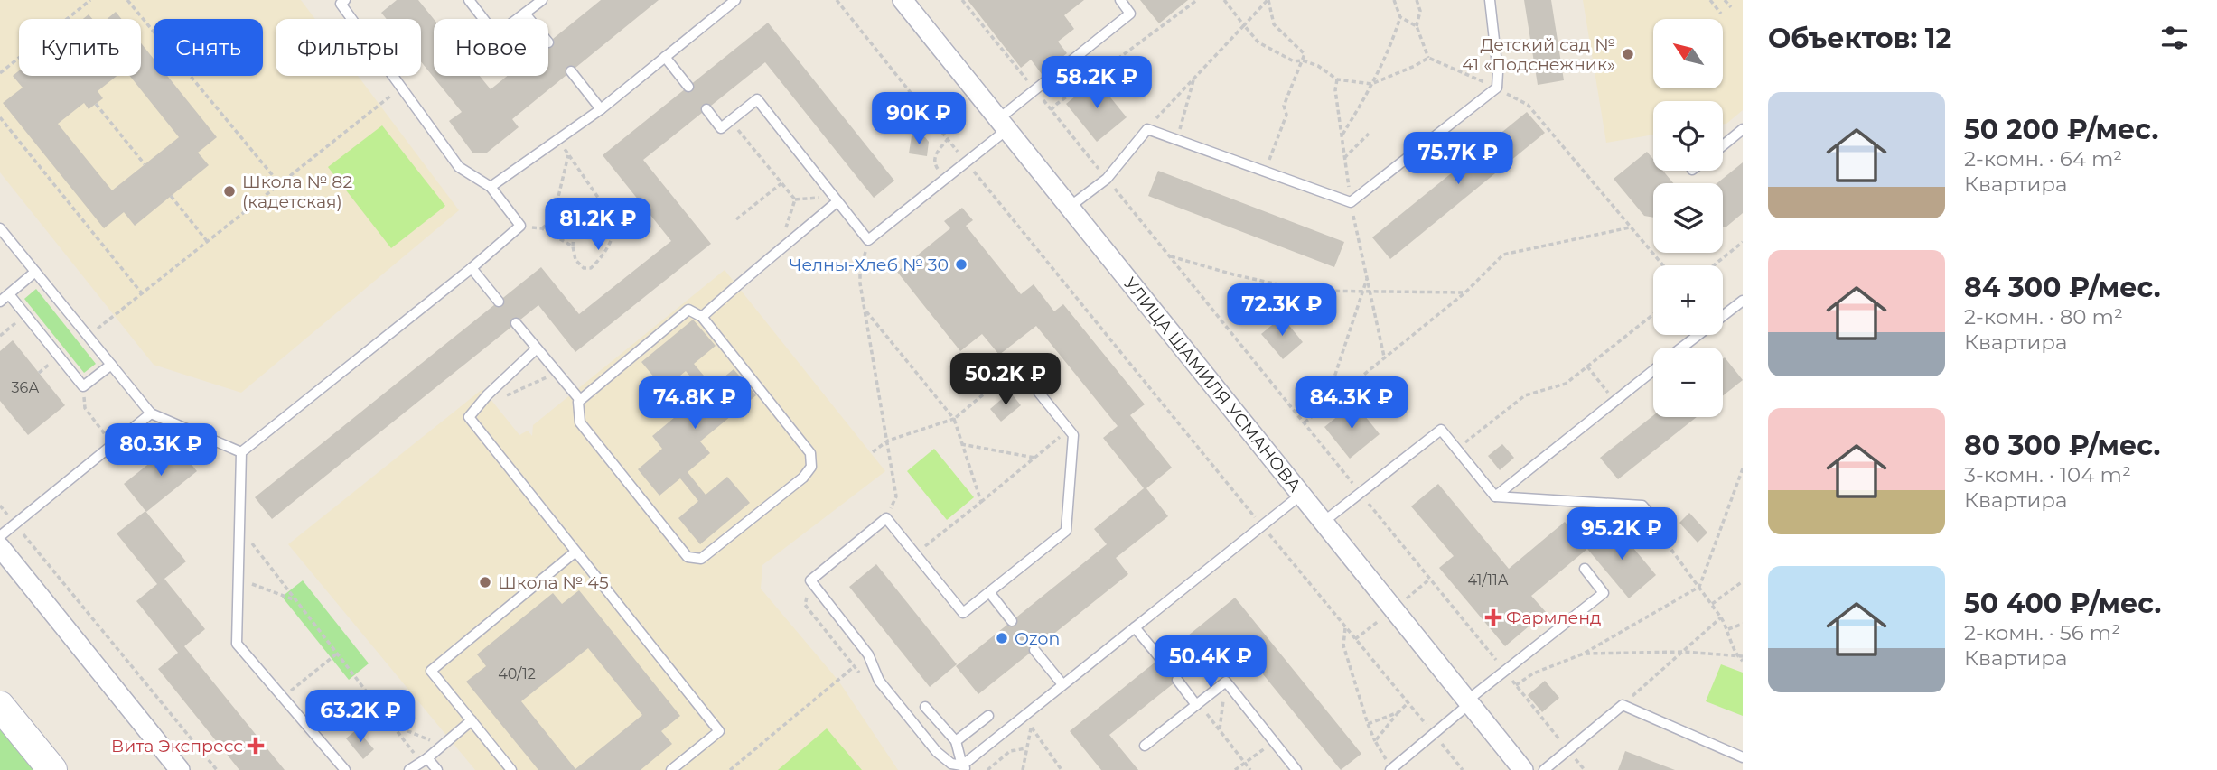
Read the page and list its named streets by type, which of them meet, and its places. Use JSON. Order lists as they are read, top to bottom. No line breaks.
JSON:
{"streets":{"street":["УЛИЦА ШАМИЛЯ УСМАНОВА"]},"places":{"other":["Детский сад № 41 «Подснежник»","Школа № 82 (кадетская)","Челны-Хлеб № 30","Школа № 45","Ozon"],"health":["Фармленд","Вита Экспресс"]},"house_numbers":["36А","41/11А","40/12"],"north":"top left","page":{"heading":"Объектов: 12","map_buttons":["+","−"],"chip":["Купить","Снять","Фильтры","Новое"],"price":["58.2K ₽","90K ₽","75.7K ₽","81.2K ₽","72.3K ₽","50.2K ₽","74.8K ₽","84.3K ₽","80.3K ₽","95.2K ₽","50.4K ₽","63.2K ₽"],"list":[{"name":"50 200 ₽/мес.","note":"2-комн. · 64 m² · Квартира"},{"name":"84 300 ₽/мес.","note":"2-комн. · 80 m² · Квартира"},{"name":"80 300 ₽/мес.","note":"3-комн. · 104 m² · Квартира"},{"name":"50 400 ₽/мес.","note":"2-комн. · 56 m² · Квартира"}]}}
